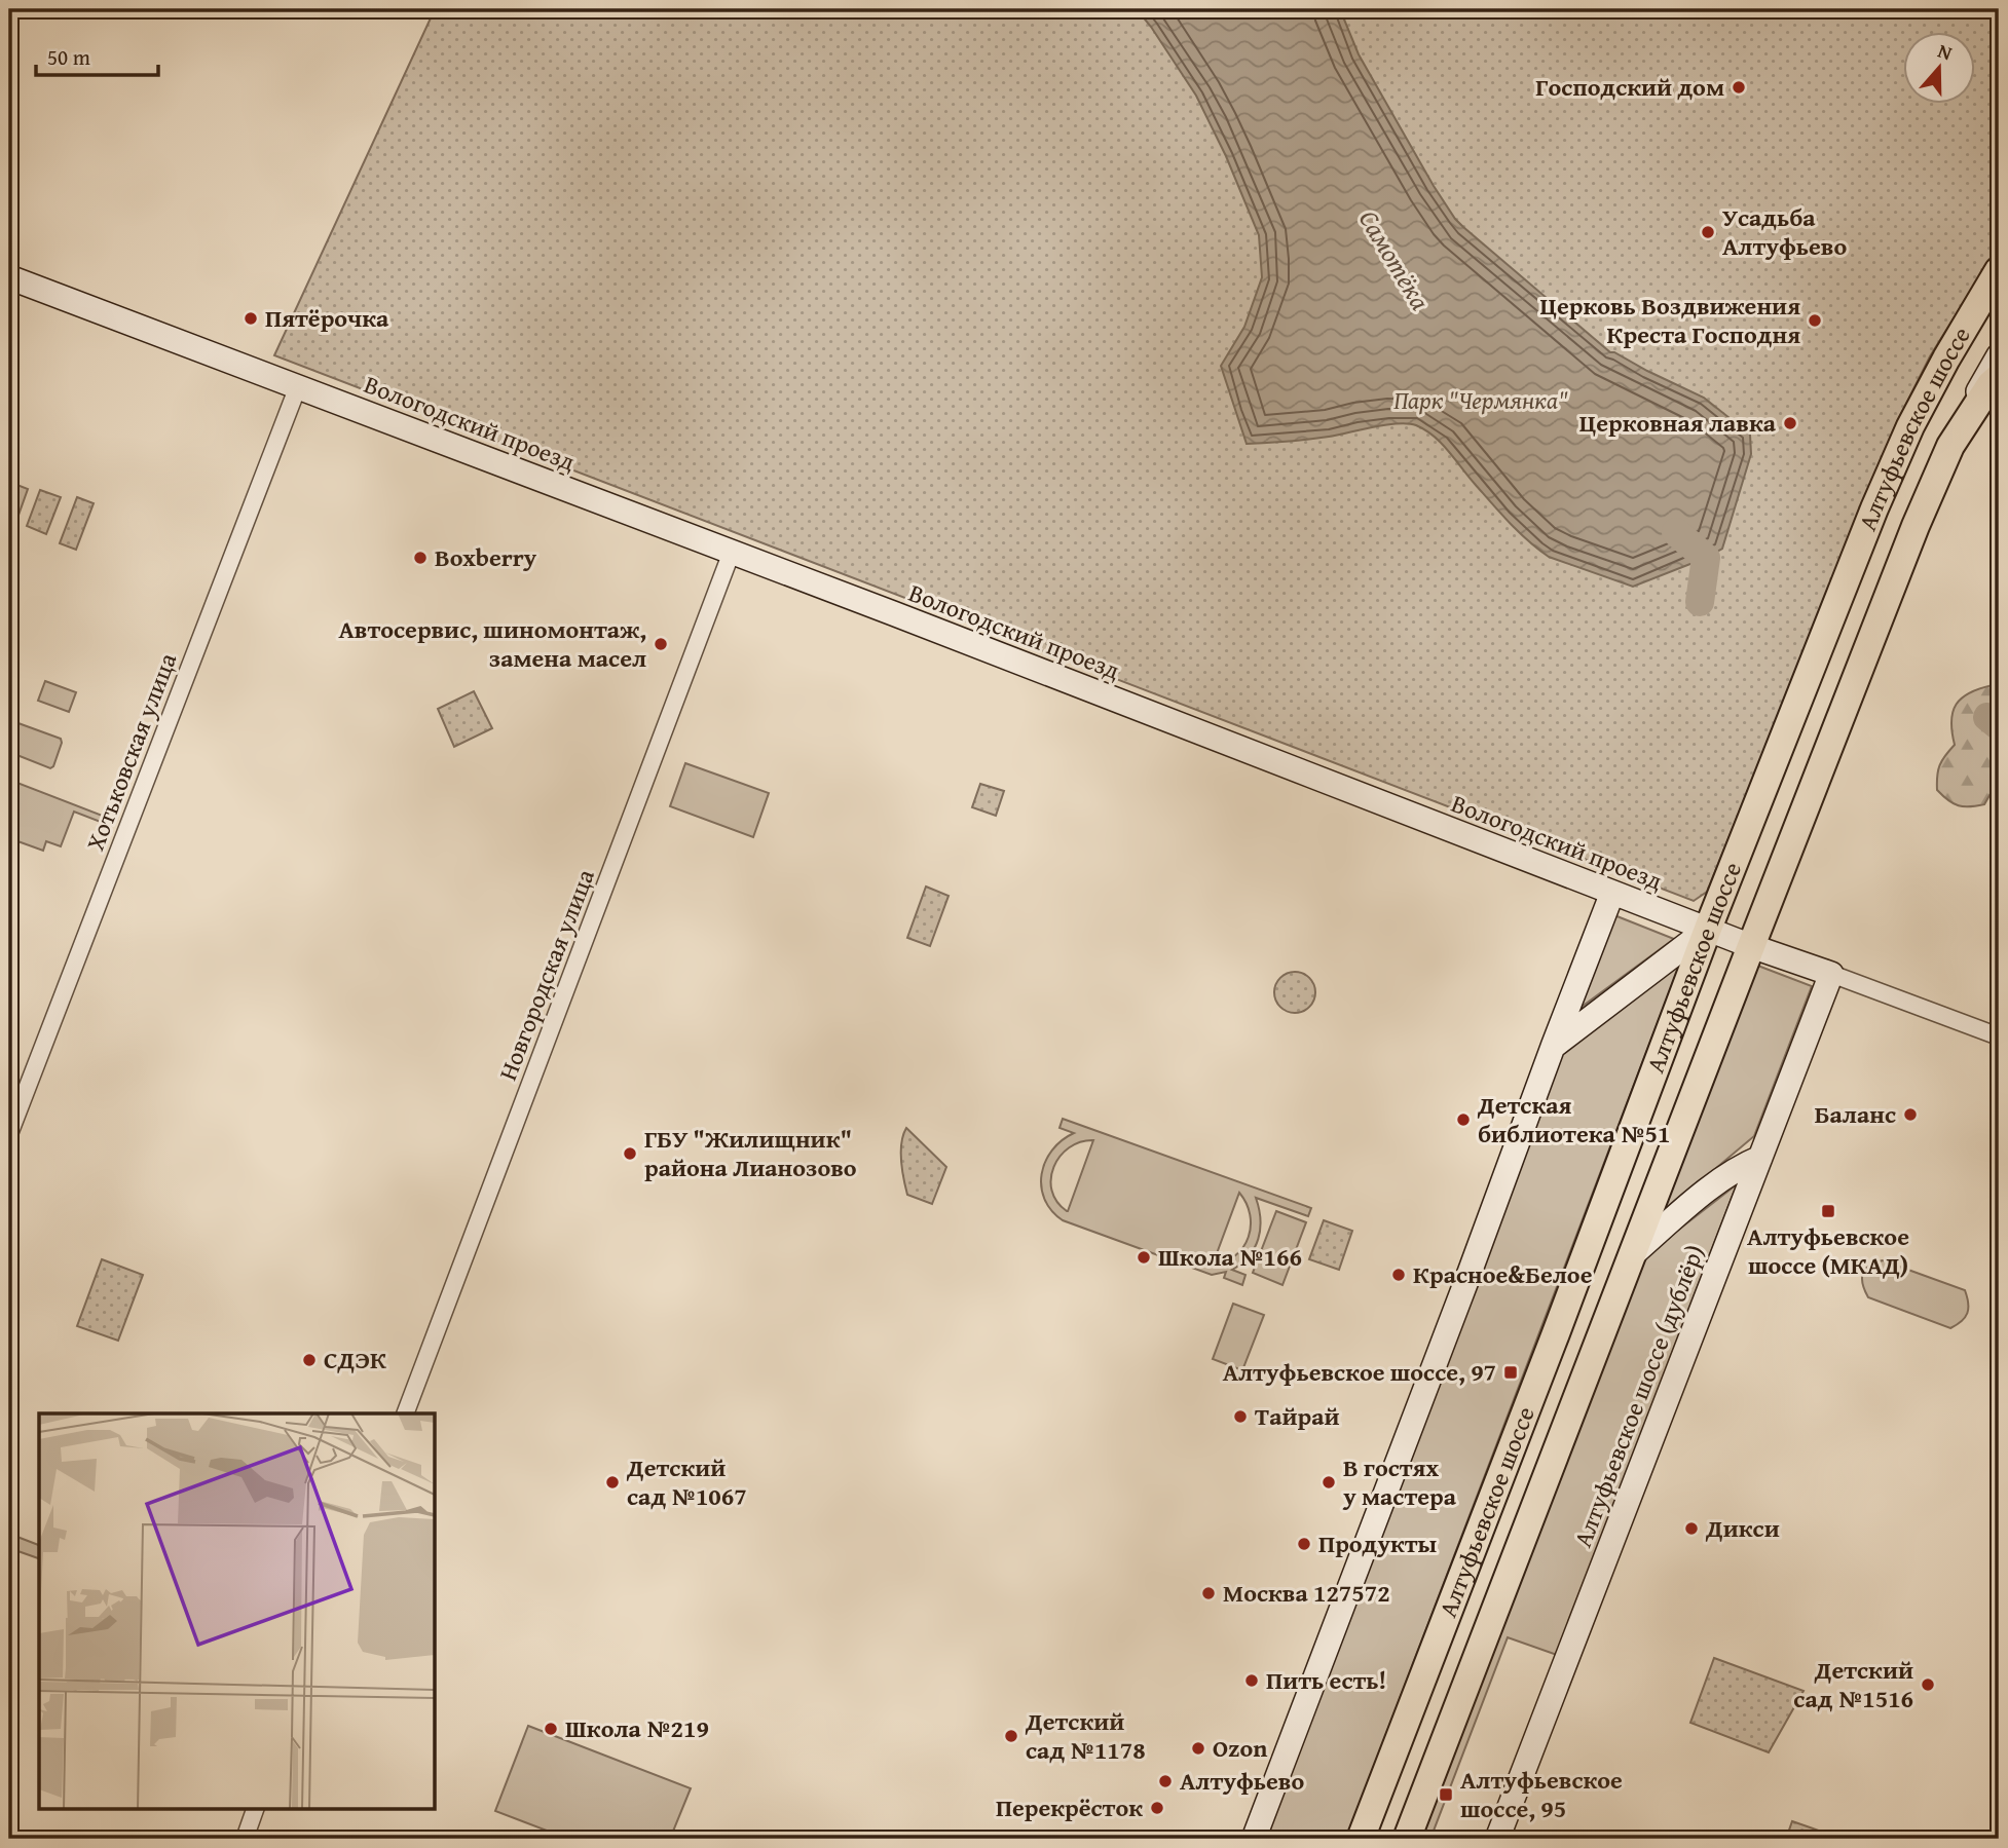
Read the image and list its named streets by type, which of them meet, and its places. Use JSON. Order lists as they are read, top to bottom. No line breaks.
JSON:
{"streets":{"main road":["Алтуфьевское шоссе"],"street":["Вологодский проезд","Хотьковская улица","Новгородская улица","Алтуфьевское шоссе (дублёр)"]},"crossings":[["Вологодский проезд","Алтуфьевское шоссе"],["Вологодский проезд","Хотьковская улица"],["Вологодский проезд","Новгородская улица"],["Вологодский проезд","Алтуфьевское шоссе (дублёр)"]],"water":["Самотёка"],"parks":["Парк \"Чермянка\""],"places":{"other":["Господский дом","Усадьба Алтуфьево","Пятёрочка","Церковь Воздвижения Креста Господня","Церковная лавка","Boxberry","Автосервис, шиномонтаж, замена масел","Баланс","Детская библиотека №51","ГБУ \"Жилищник\" района Лианозово","Школа №166","Красное&Белое","СДЭК","Тайрай","Детский сад №1067","В гостях у мастера","Дикси","Продукты","Москва 127572","Пить есть!","Детский сад №1516","Школа №219","Детский сад №1178","Ozon","Алтуфьево","Перекрёсток"],"transit":["Алтуфьевское шоссе (МКАД)","Алтуфьевское шоссе, 97","Алтуфьевское шоссе, 95"]},"scale_bar":"50 m","north":"top"}
